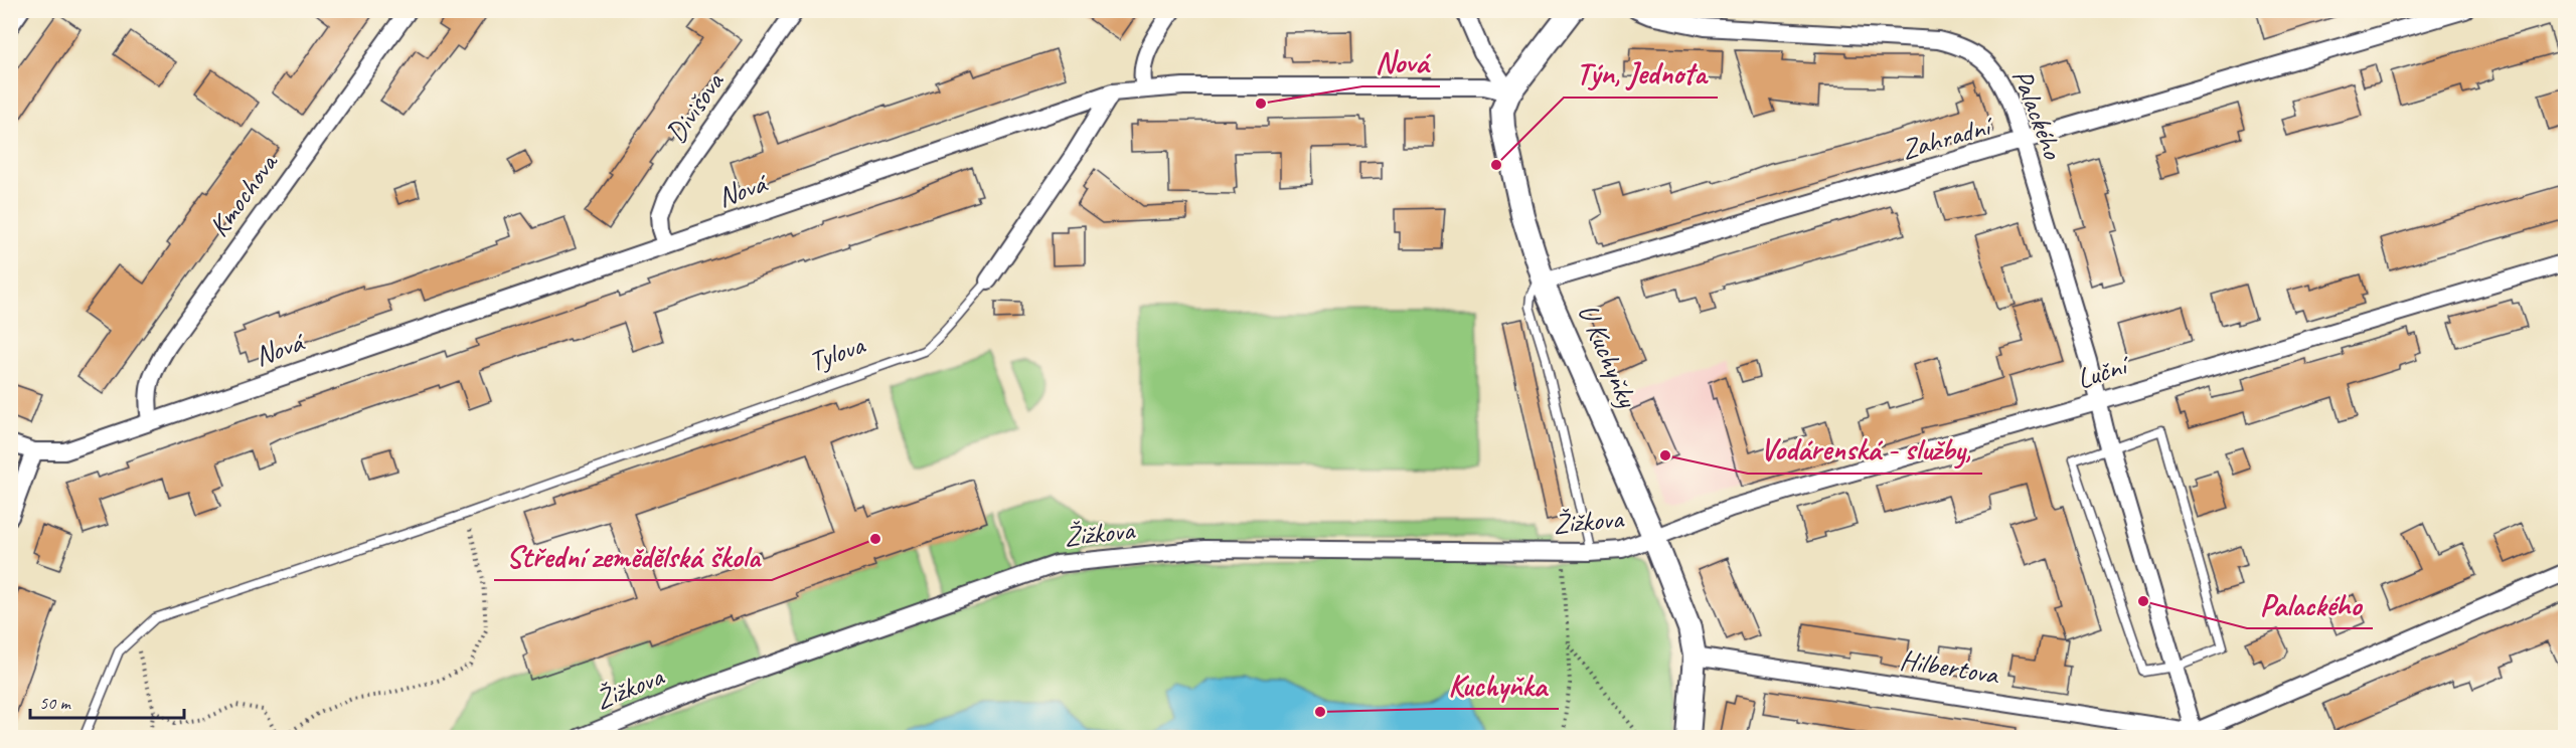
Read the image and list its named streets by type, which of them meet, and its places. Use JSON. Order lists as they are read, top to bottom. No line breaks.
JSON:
{"streets":{"street":["Divišova","Palackého","Zahradní","Nová","Kmochova","Tylova","U Kuchyňky","Luční","Žižkova","Hilbertova"]},"crossings":[["Divišova","Nová"],["Palackého","Zahradní"],["Palackého","Luční"],["Palackého","Hilbertova"],["Zahradní","U Kuchyňky"],["Nová","Kmochova"],["Nová","Tylova"],["Nová","U Kuchyňky"],["U Kuchyňky","Luční"],["U Kuchyňky","Žižkova"],["U Kuchyňky","Hilbertova"],["Luční","Žižkova"]],"places":["Nová","Týn, Jednota","Vodárenská - služby,","Střední zemědělská škola","Palackého","Kuchyňka"],"scale_bar":"50 m"}
